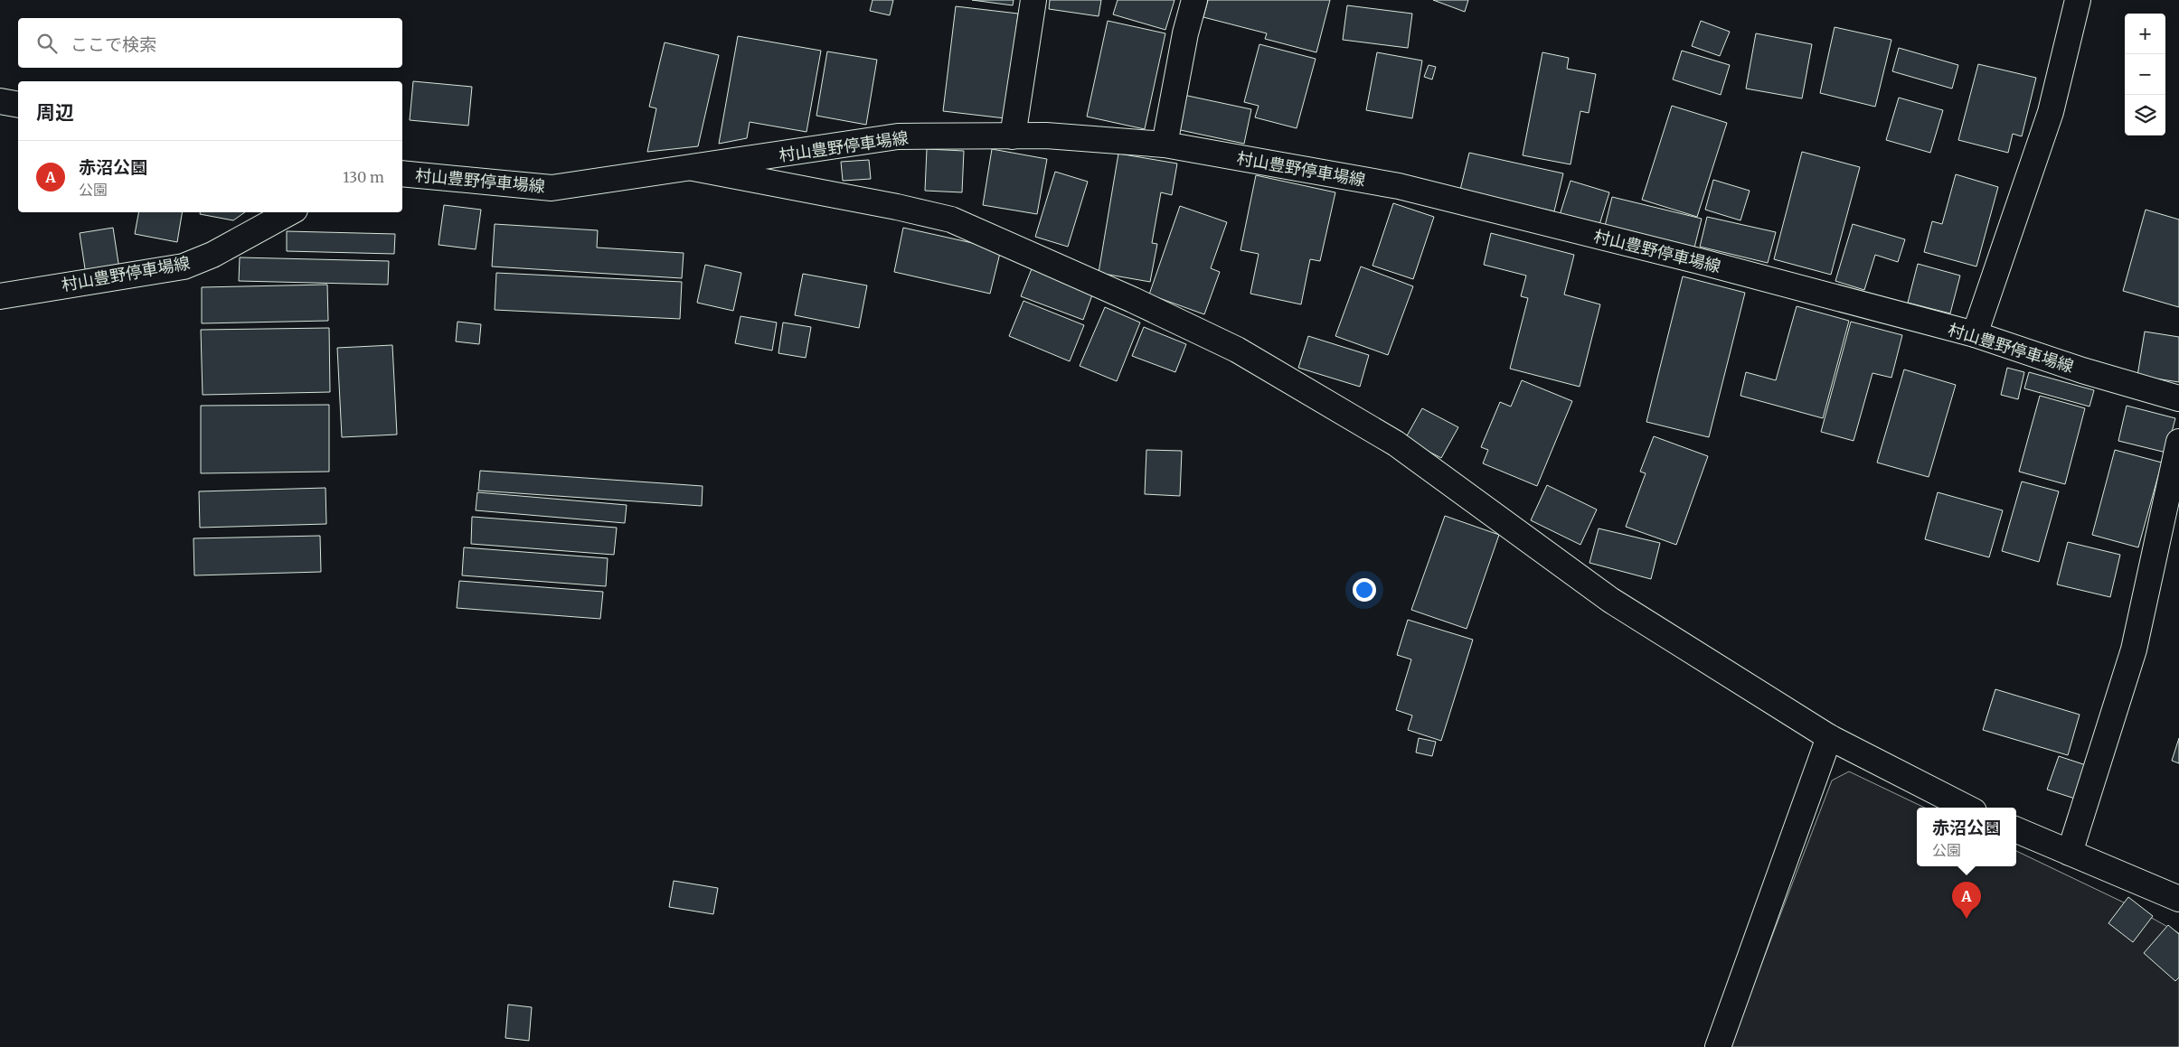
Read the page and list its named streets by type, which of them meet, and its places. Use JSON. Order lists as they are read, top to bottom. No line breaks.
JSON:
{"streets":{"street":["村山豊野停車場線"]},"page":{"map_buttons":["+","−"],"search":"ここで検索","heading":"周辺","list":[{"mark":"A","name":"赤沼公園","note":"公園","value":"130 m"}],"popup":["赤沼公園","公園"],"pins":"A"}}
